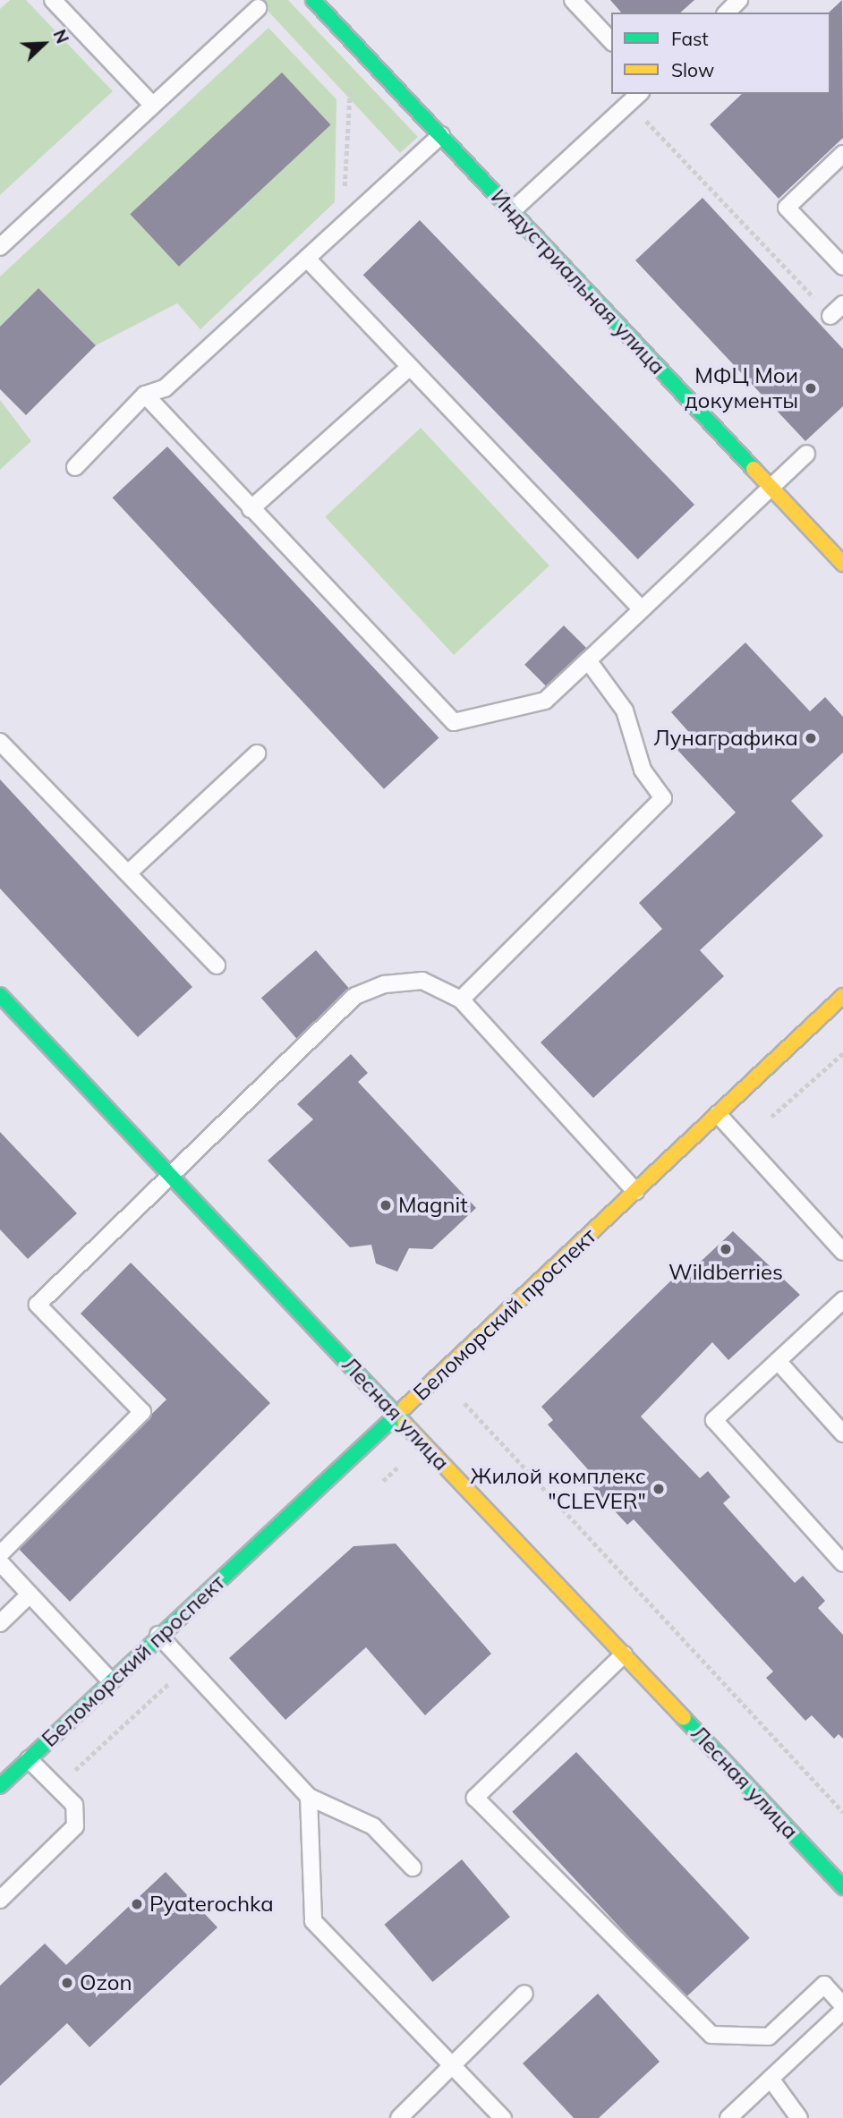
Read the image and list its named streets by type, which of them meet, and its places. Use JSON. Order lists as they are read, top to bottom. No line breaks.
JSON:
{"streets":{"street":["Индустриальная улица","Беломорский проспект","Лесная улица"]},"crossings":[["Беломорский проспект","Лесная улица"]],"places":["МФЦ Мои документы","Лунаграфика","Magnit","Wildberries","Жилой комплекс \"СLEVER\"","Pyaterochka","Ozon"],"legend":["Fast","Slow"],"north":"top right"}
